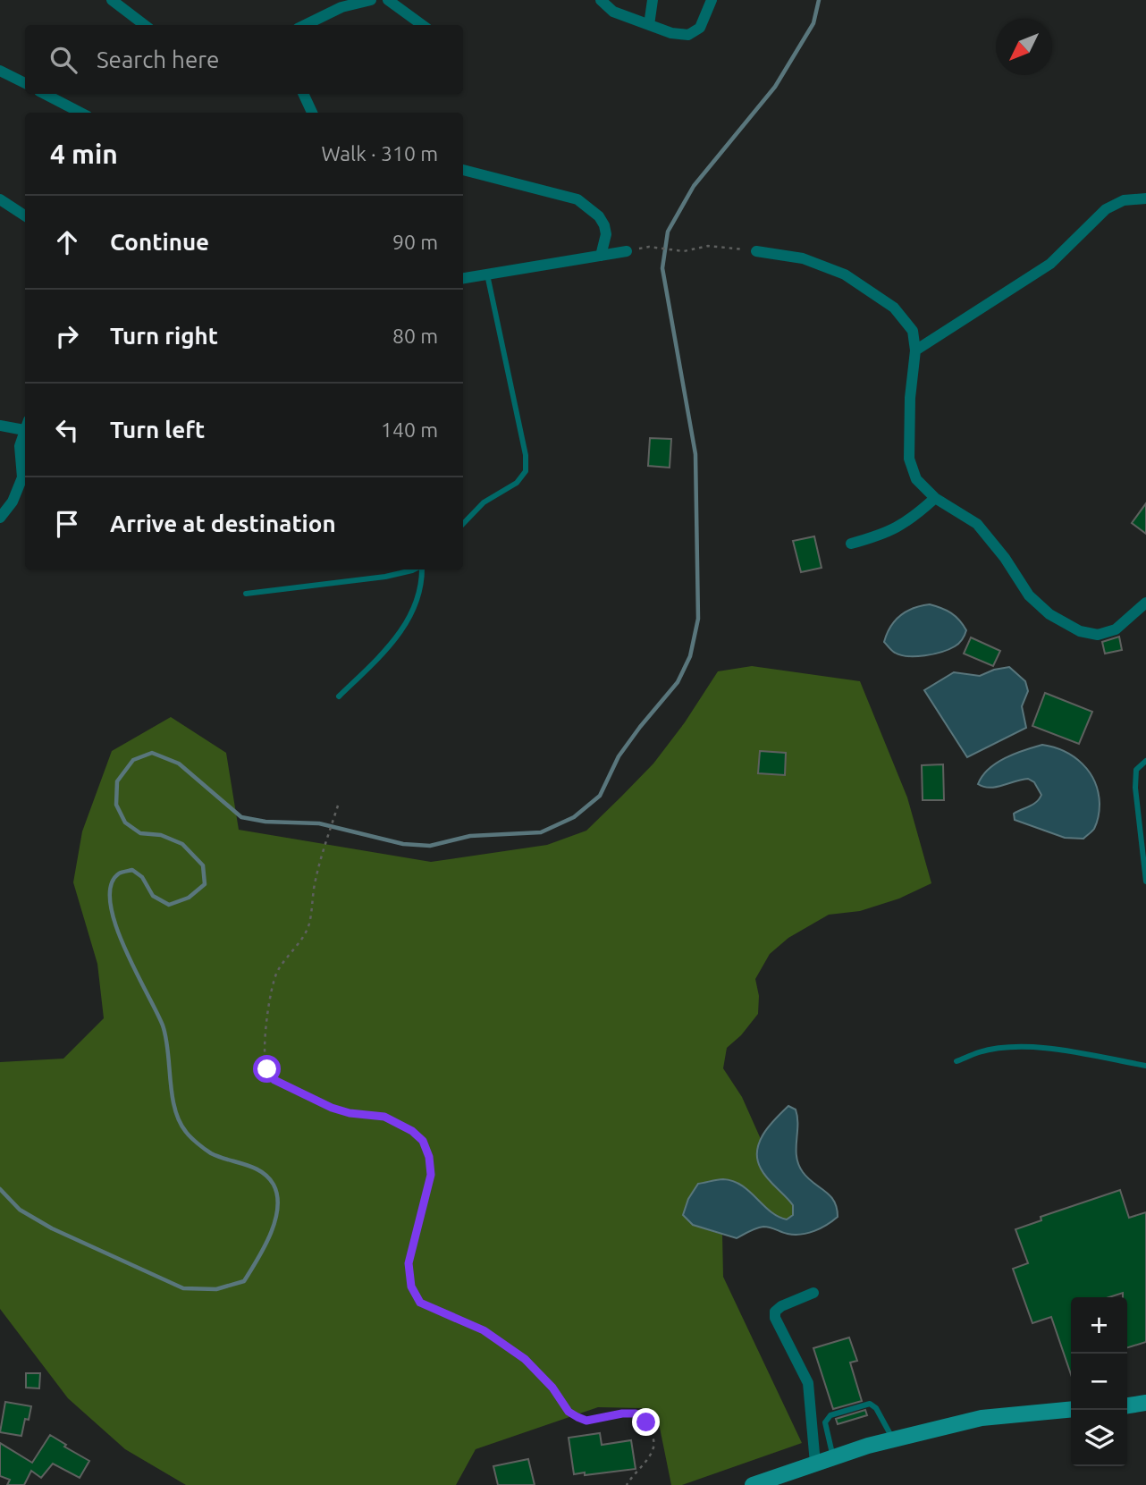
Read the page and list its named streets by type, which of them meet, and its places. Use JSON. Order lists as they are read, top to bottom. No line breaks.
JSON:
{"north":"bottom left","page":{"search":"Search here","heading":["4 min","Walk · 310 m"],"list":[["Continue","90 m"],["Turn right","80 m"],["Turn left","140 m"],"Arrive at destination"],"map_buttons":["+","−"]}}
